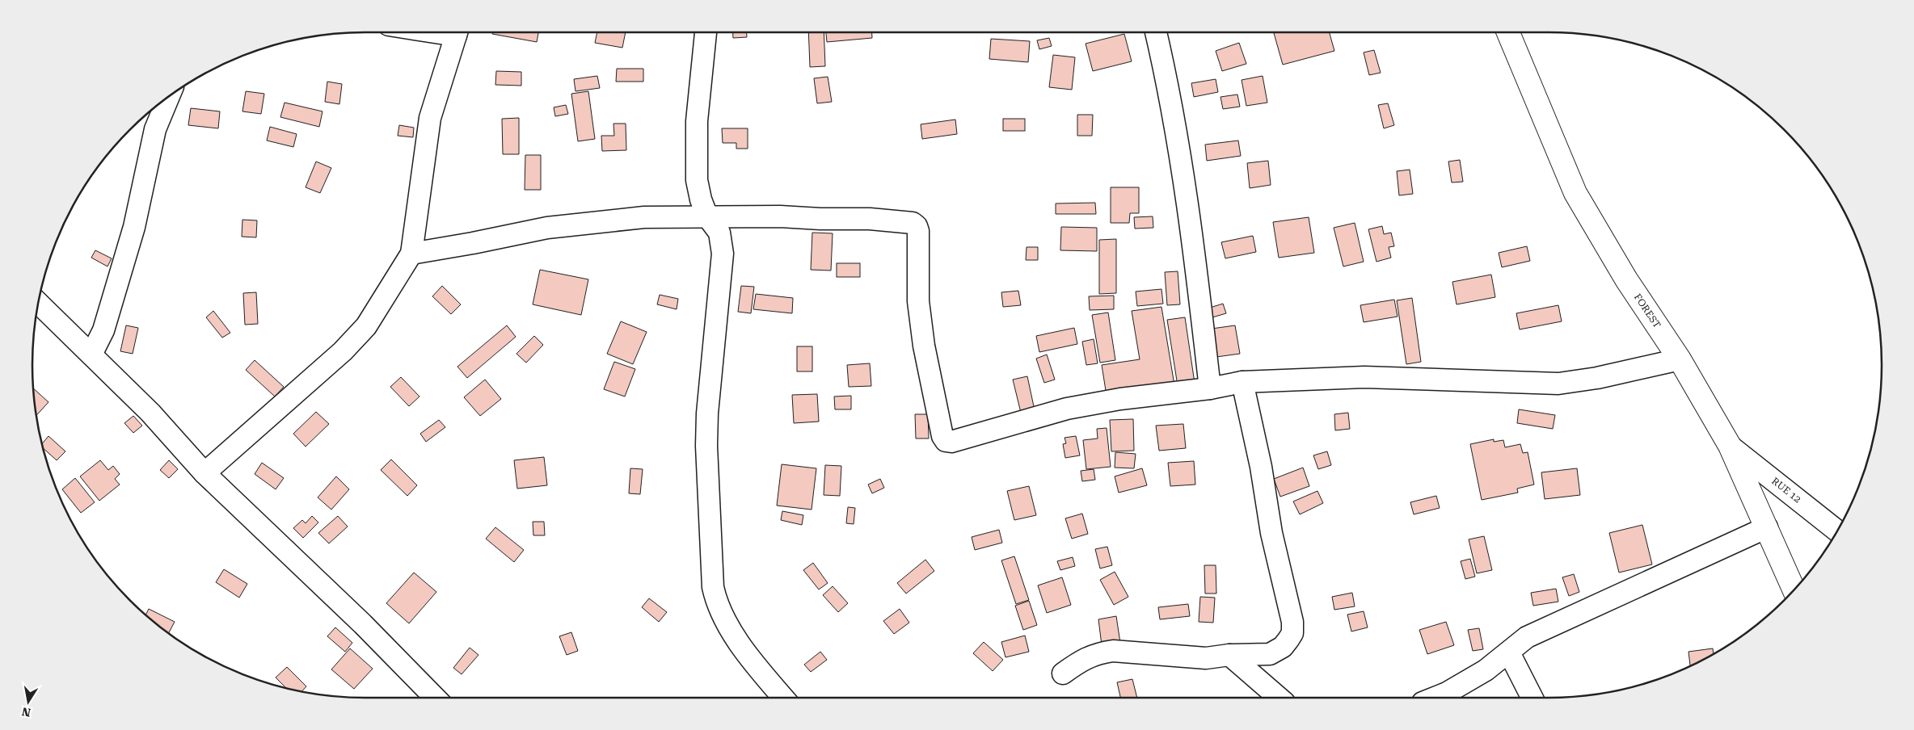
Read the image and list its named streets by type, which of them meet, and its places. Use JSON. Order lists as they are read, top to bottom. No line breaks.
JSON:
{"streets":{"street":["FOREST","RUE 12"]},"crossings":[["FOREST","RUE 12"]],"north":"bottom"}
